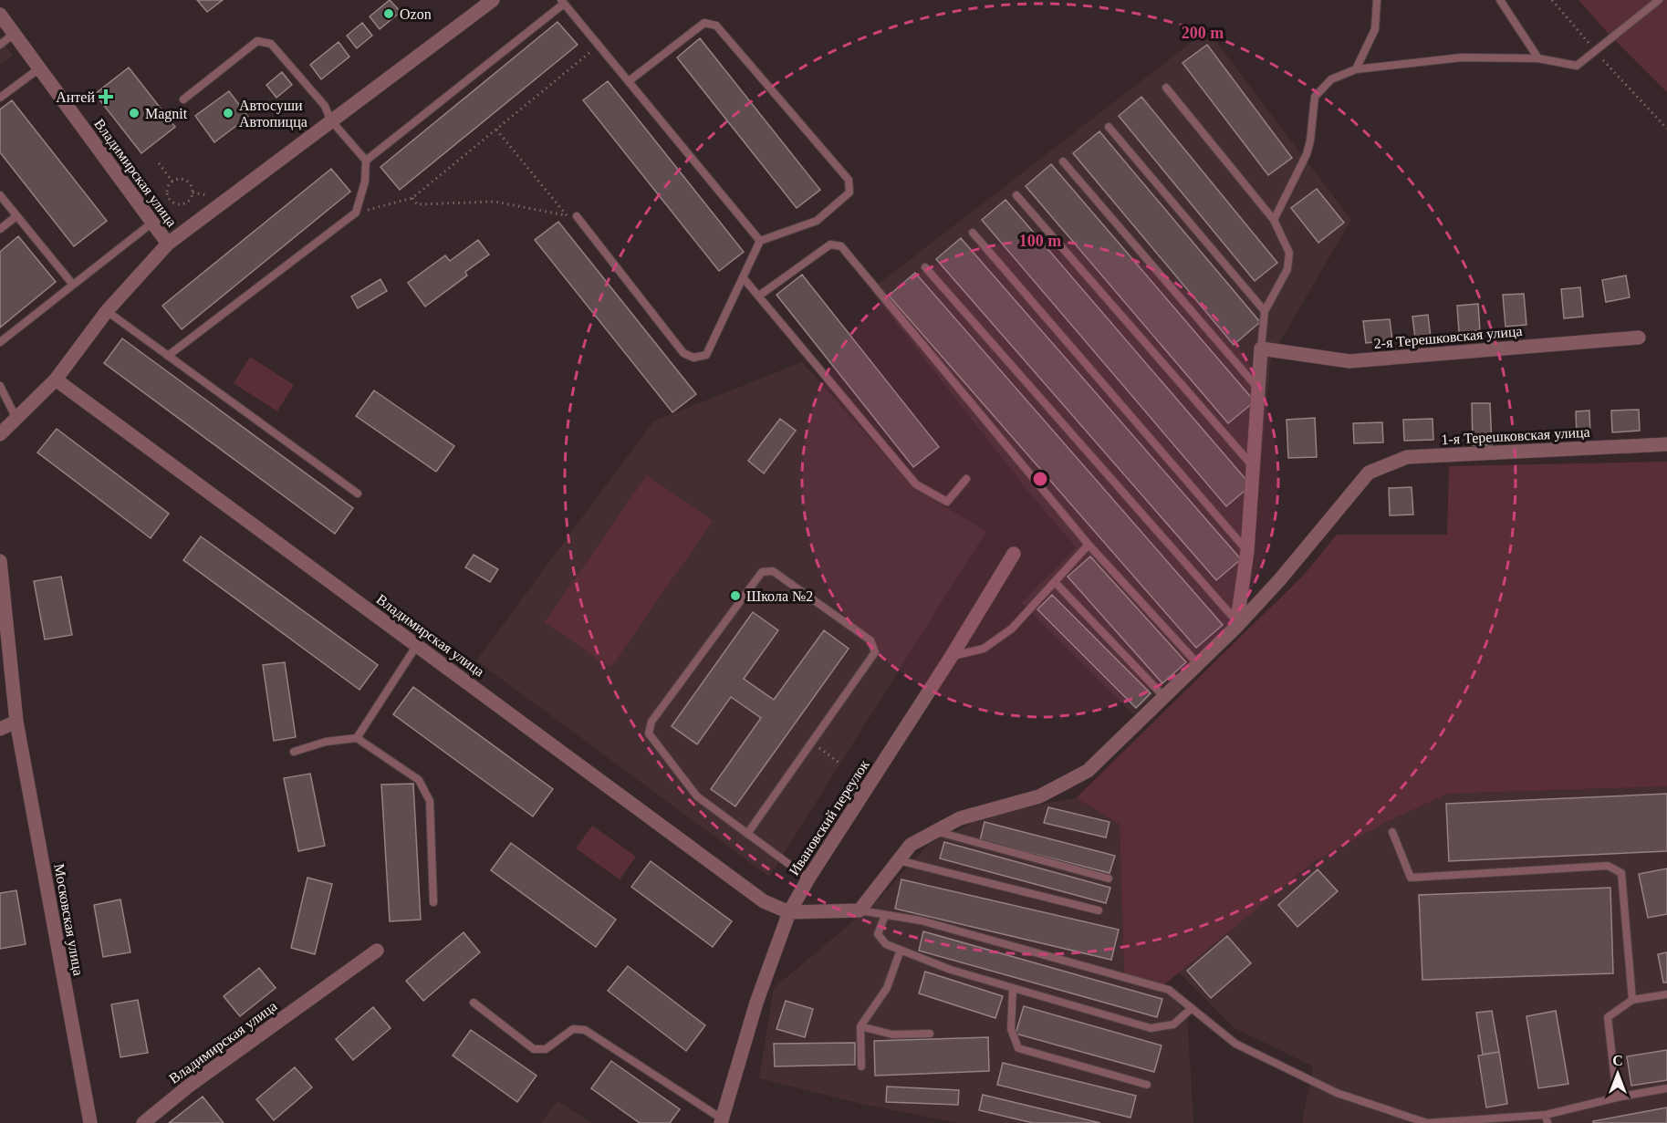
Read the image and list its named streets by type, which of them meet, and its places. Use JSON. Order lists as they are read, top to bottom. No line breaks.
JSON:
{"streets":{"street":["Владимирская улица","2-я Терешковская улица","1-я Терешковская улица","Ивановский переулок","Московская улица"]},"crossings":[["Владимирская улица","Ивановский переулок"]],"places":{"other":["Ozon","Magnit","Автосуши Автопицца","Школа №2"],"health":["Антей"]},"north":"top","rings":["200 m","100 m"]}
